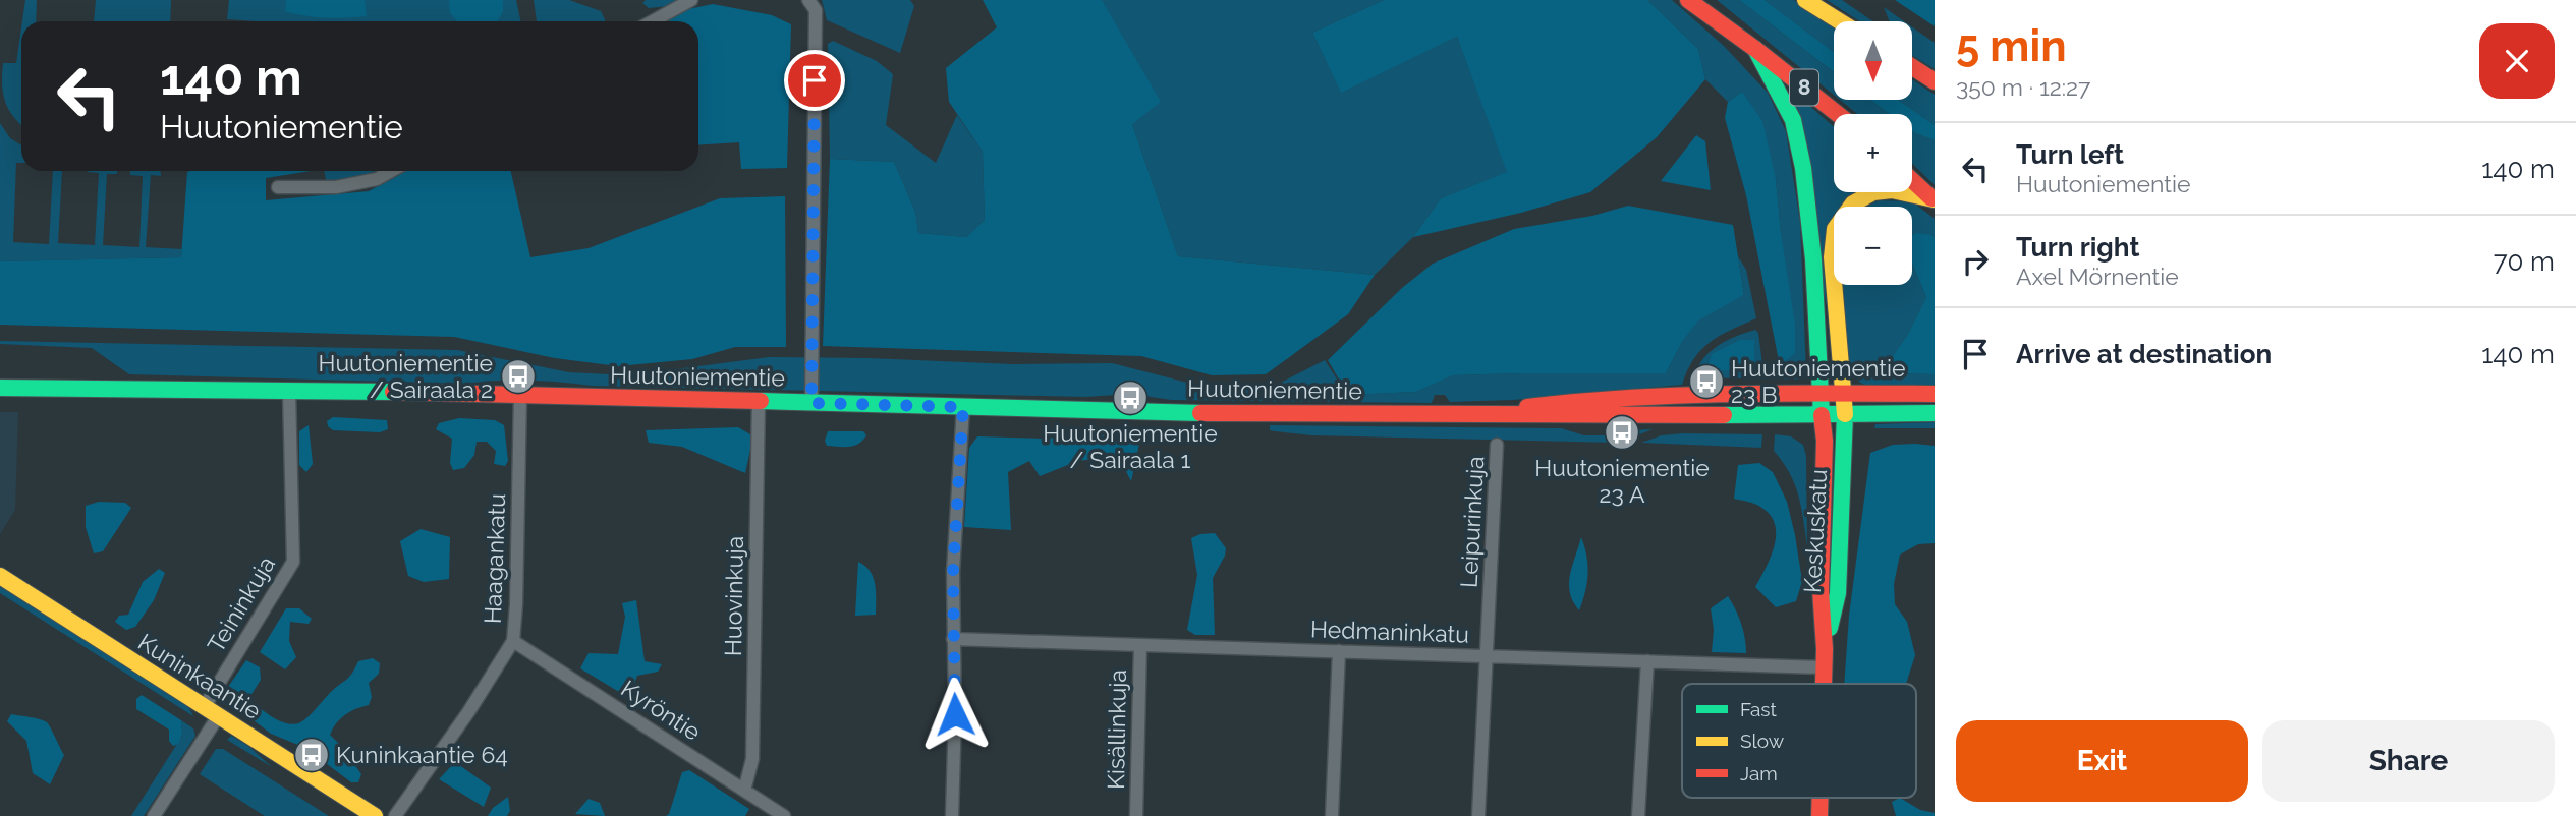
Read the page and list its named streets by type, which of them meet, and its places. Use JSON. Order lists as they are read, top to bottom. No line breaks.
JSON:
{"streets":{"main road":["8","Huutoniementie","Keskuskatu","Kuninkaantie"],"street":["Leipurinkuja","Haagankatu","Huovinkuja","Teininkuja","Hedmaninkatu","Kyröntie","Kisällinkuja"]},"crossings":[["8","Keskuskatu"],["Huutoniementie","Keskuskatu"],["Huutoniementie","Haagankatu"],["Huutoniementie","Huovinkuja"],["Huutoniementie","Teininkuja"],["Leipurinkuja","Hedmaninkatu"],["Keskuskatu","Hedmaninkatu"],["Haagankatu","Kyröntie"],["Huovinkuja","Kyröntie"],["Teininkuja","Kuninkaantie"],["Hedmaninkatu","Kisällinkuja"]],"places":{"bus stop":["Huutoniementie / Sairaala 2","Huutoniementie 23 B","Huutoniementie / Sairaala 1","Huutoniementie 23 A","Kuninkaantie 64"]},"legend":["Fast","Slow","Jam"],"north":"bottom","page":{"heading":["5 min","350 m · 12:27"],"map_buttons":["+","−"],"turn":["140 m","Huutoniementie"],"list":[{"name":"Turn left","note":"Huutoniementie","value":"140 m"},{"name":"Turn right","note":"Axel Mörnentie","value":"70 m"},{"name":"Arrive at destination","value":"140 m"}],"buttons":["Exit","Share"]}}
